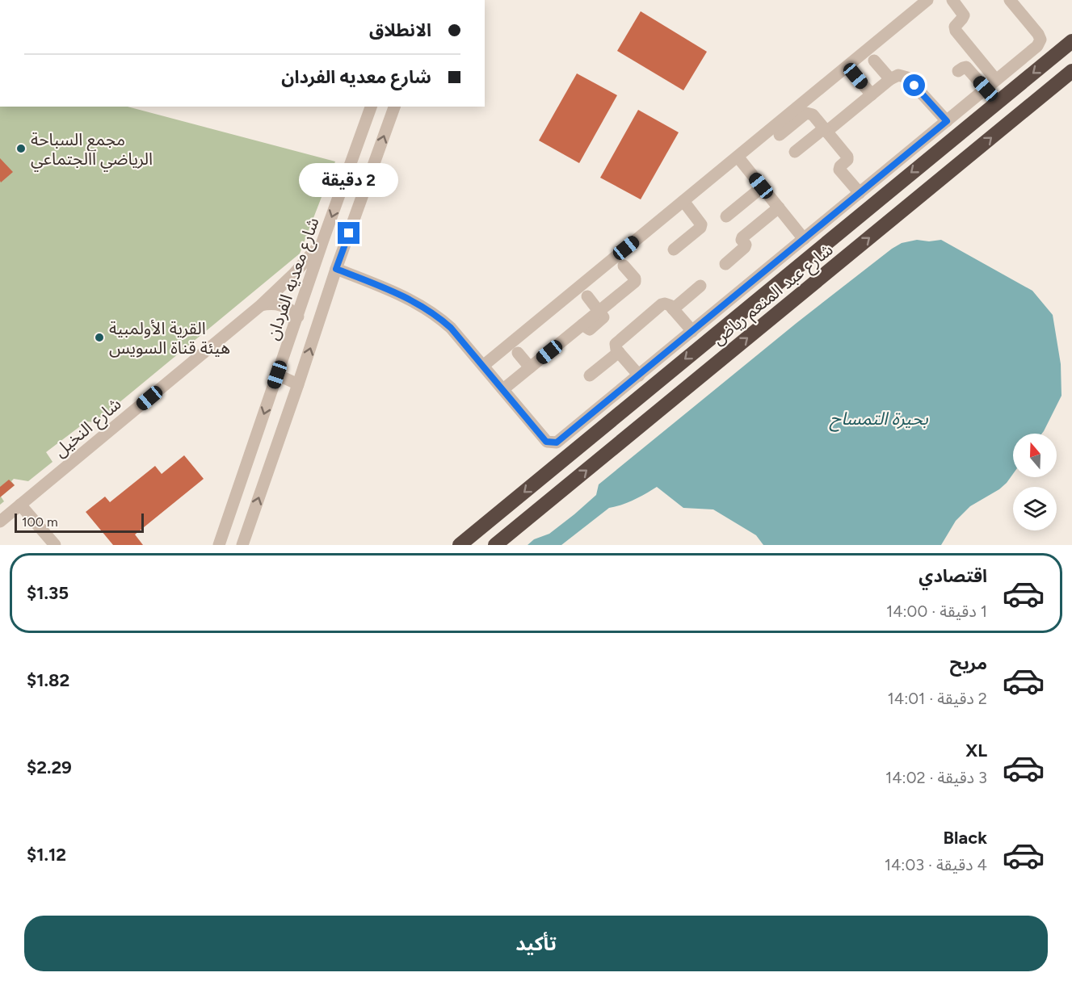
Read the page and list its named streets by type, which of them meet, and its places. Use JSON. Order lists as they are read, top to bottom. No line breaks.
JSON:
{"streets":{"highway":["شارع عبد المنعم رياض"],"street":["شارع معديه الفردان","شارع النخيل"]},"crossings":[["شارع معديه الفردان","شارع النخيل"]],"water":["بحيرة التمساح"],"places":["مجمع السباحة الرياضي االجتماعي","القرية الأولمبية هيئة قناة السويس"],"scale_bar":"100 m","north":"top","page":{"banner":["الانطلاق","شارع معديه الفردان"],"bubble":"2 دقيقة","scale":"100 m","list":[{"name":"اقتصادي","note":"1 دقيقة · 14:00","value":"$1.35"},{"name":"مريح","note":"2 دقيقة · 14:01","value":"$1.82"},{"name":"XL","note":"3 دقيقة · 14:02","value":"$2.29"},{"name":"Black","note":"4 دقيقة · 14:03","value":"$1.12"}],"buttons":"تأكيد"}}
